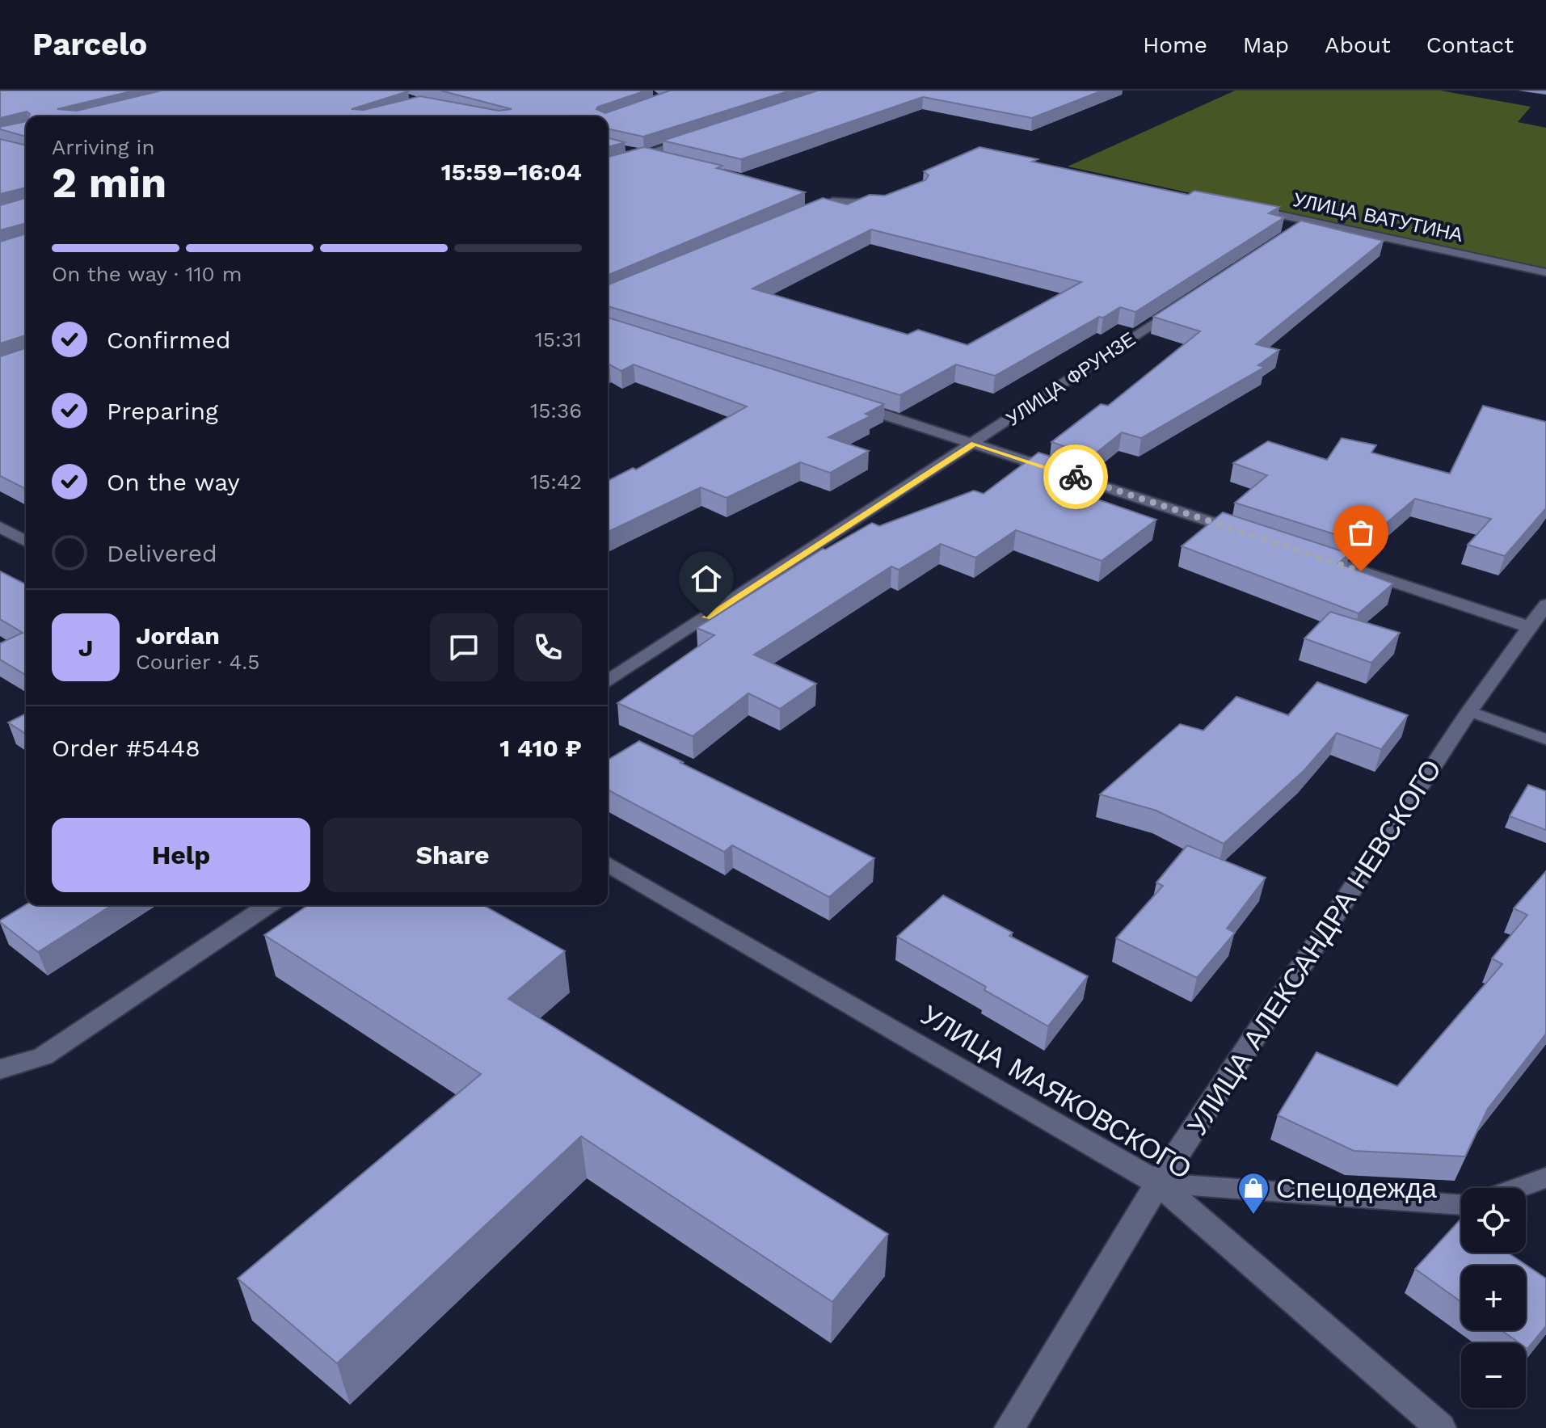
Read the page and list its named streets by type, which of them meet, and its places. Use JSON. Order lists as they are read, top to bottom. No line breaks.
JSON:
{"streets":{"street":["УЛИЦА ВАТУТИНА","УЛИЦА ФРУНЗЕ","УЛИЦА АЛЕКСАНДРА НЕВСКОГО","УЛИЦА МАЯКОВСКОГО"]},"crossings":[["УЛИЦА АЛЕКСАНДРА НЕВСКОГО","УЛИЦА МАЯКОВСКОГО"]],"places":{"shop":["Спецодежда"]},"page":{"header":"Parcelo","nav":["Home","Map","About","Contact"],"heading":["2 min","Arriving in","15:59–16:04"],"panel":["Jordan","Courier · 4.5","Order #5448","1 410 ₽"],"bar":"On the way · 110 m","list":[["Confirmed","15:31"],["Preparing","15:36"],["On the way","15:42"],"Delivered"],"round":"J","buttons":["Help","Share"],"map_buttons":["+","−"]}}
